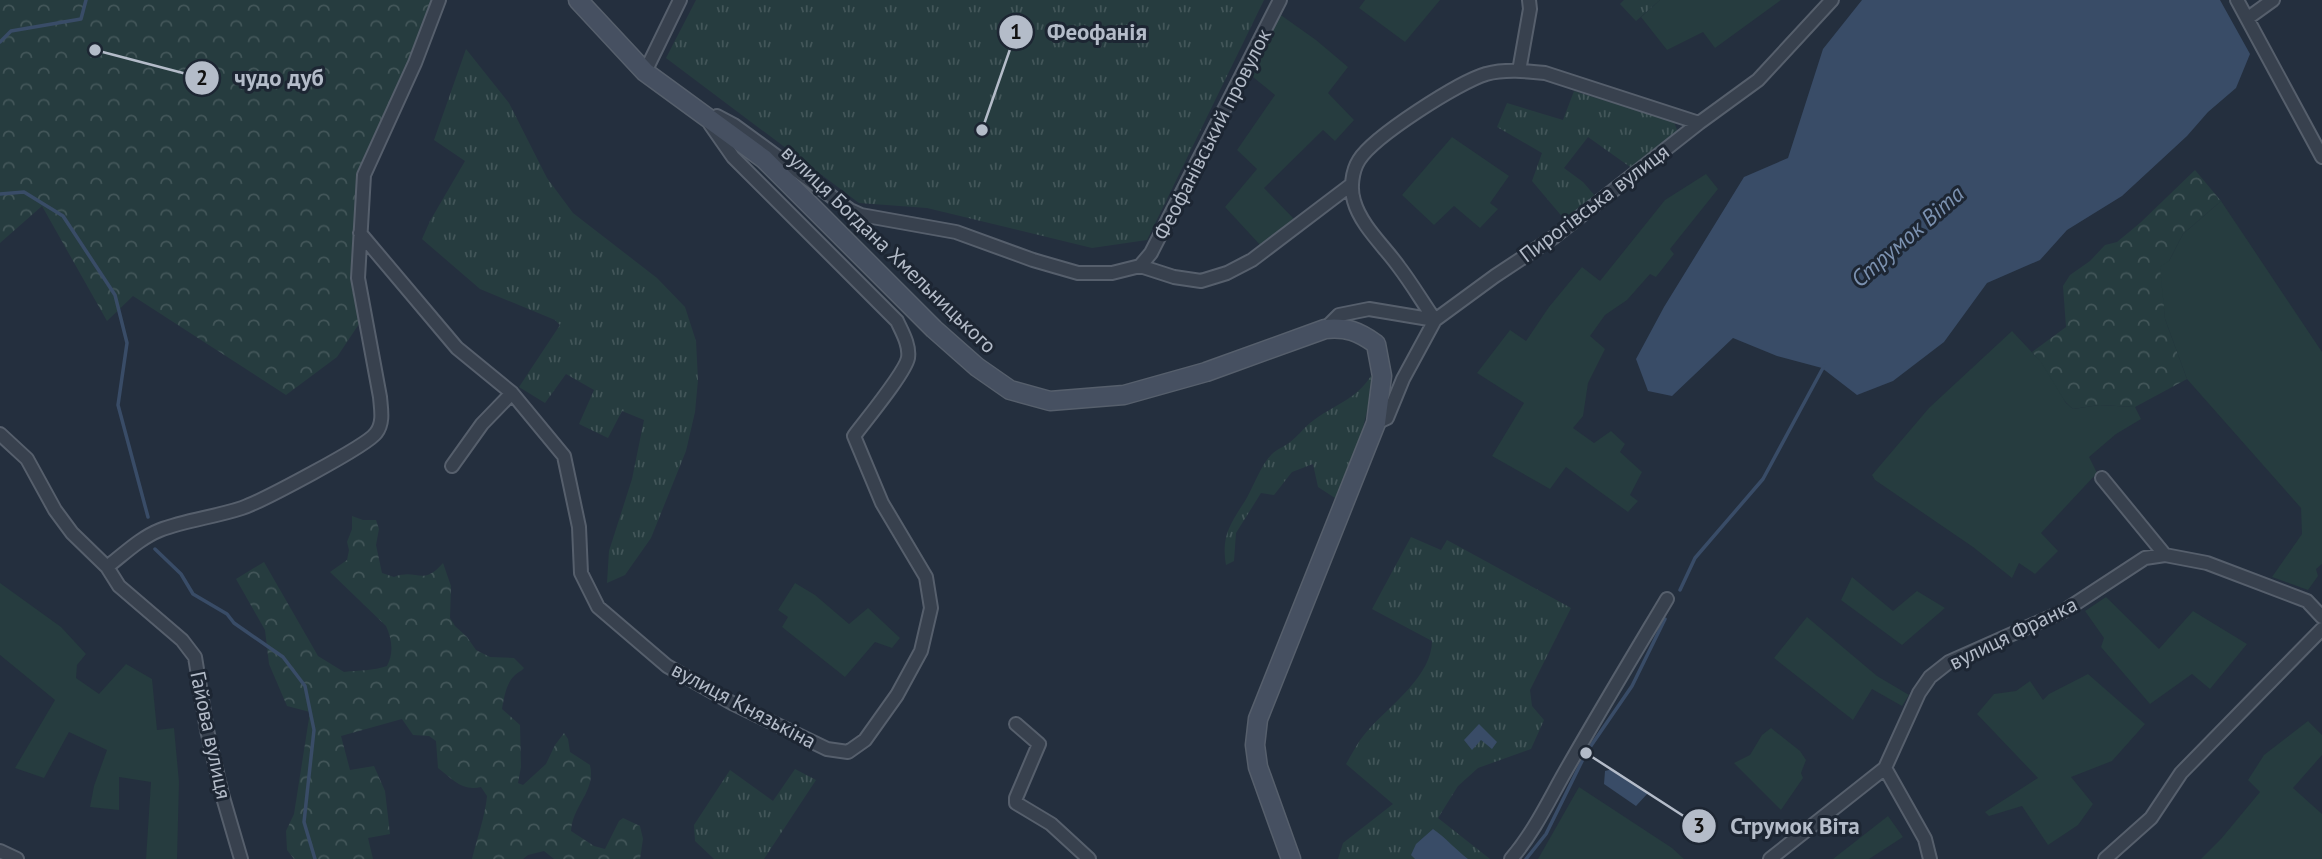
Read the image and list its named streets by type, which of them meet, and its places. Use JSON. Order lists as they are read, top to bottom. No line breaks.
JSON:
{"streets":{"street":["Феофанівський провулок","Пирогівська вулиця","вулиця Богдана Хмельницького","вулиця Франка","вулиця Князькіна","Гайова вулиця"]},"crossings":[["вулиця Богдана Хмельницького","вулиця Князькіна"]],"water":["Струмок Віта"],"places":["чудо дуб","Феофанія","Струмок Віта"]}
